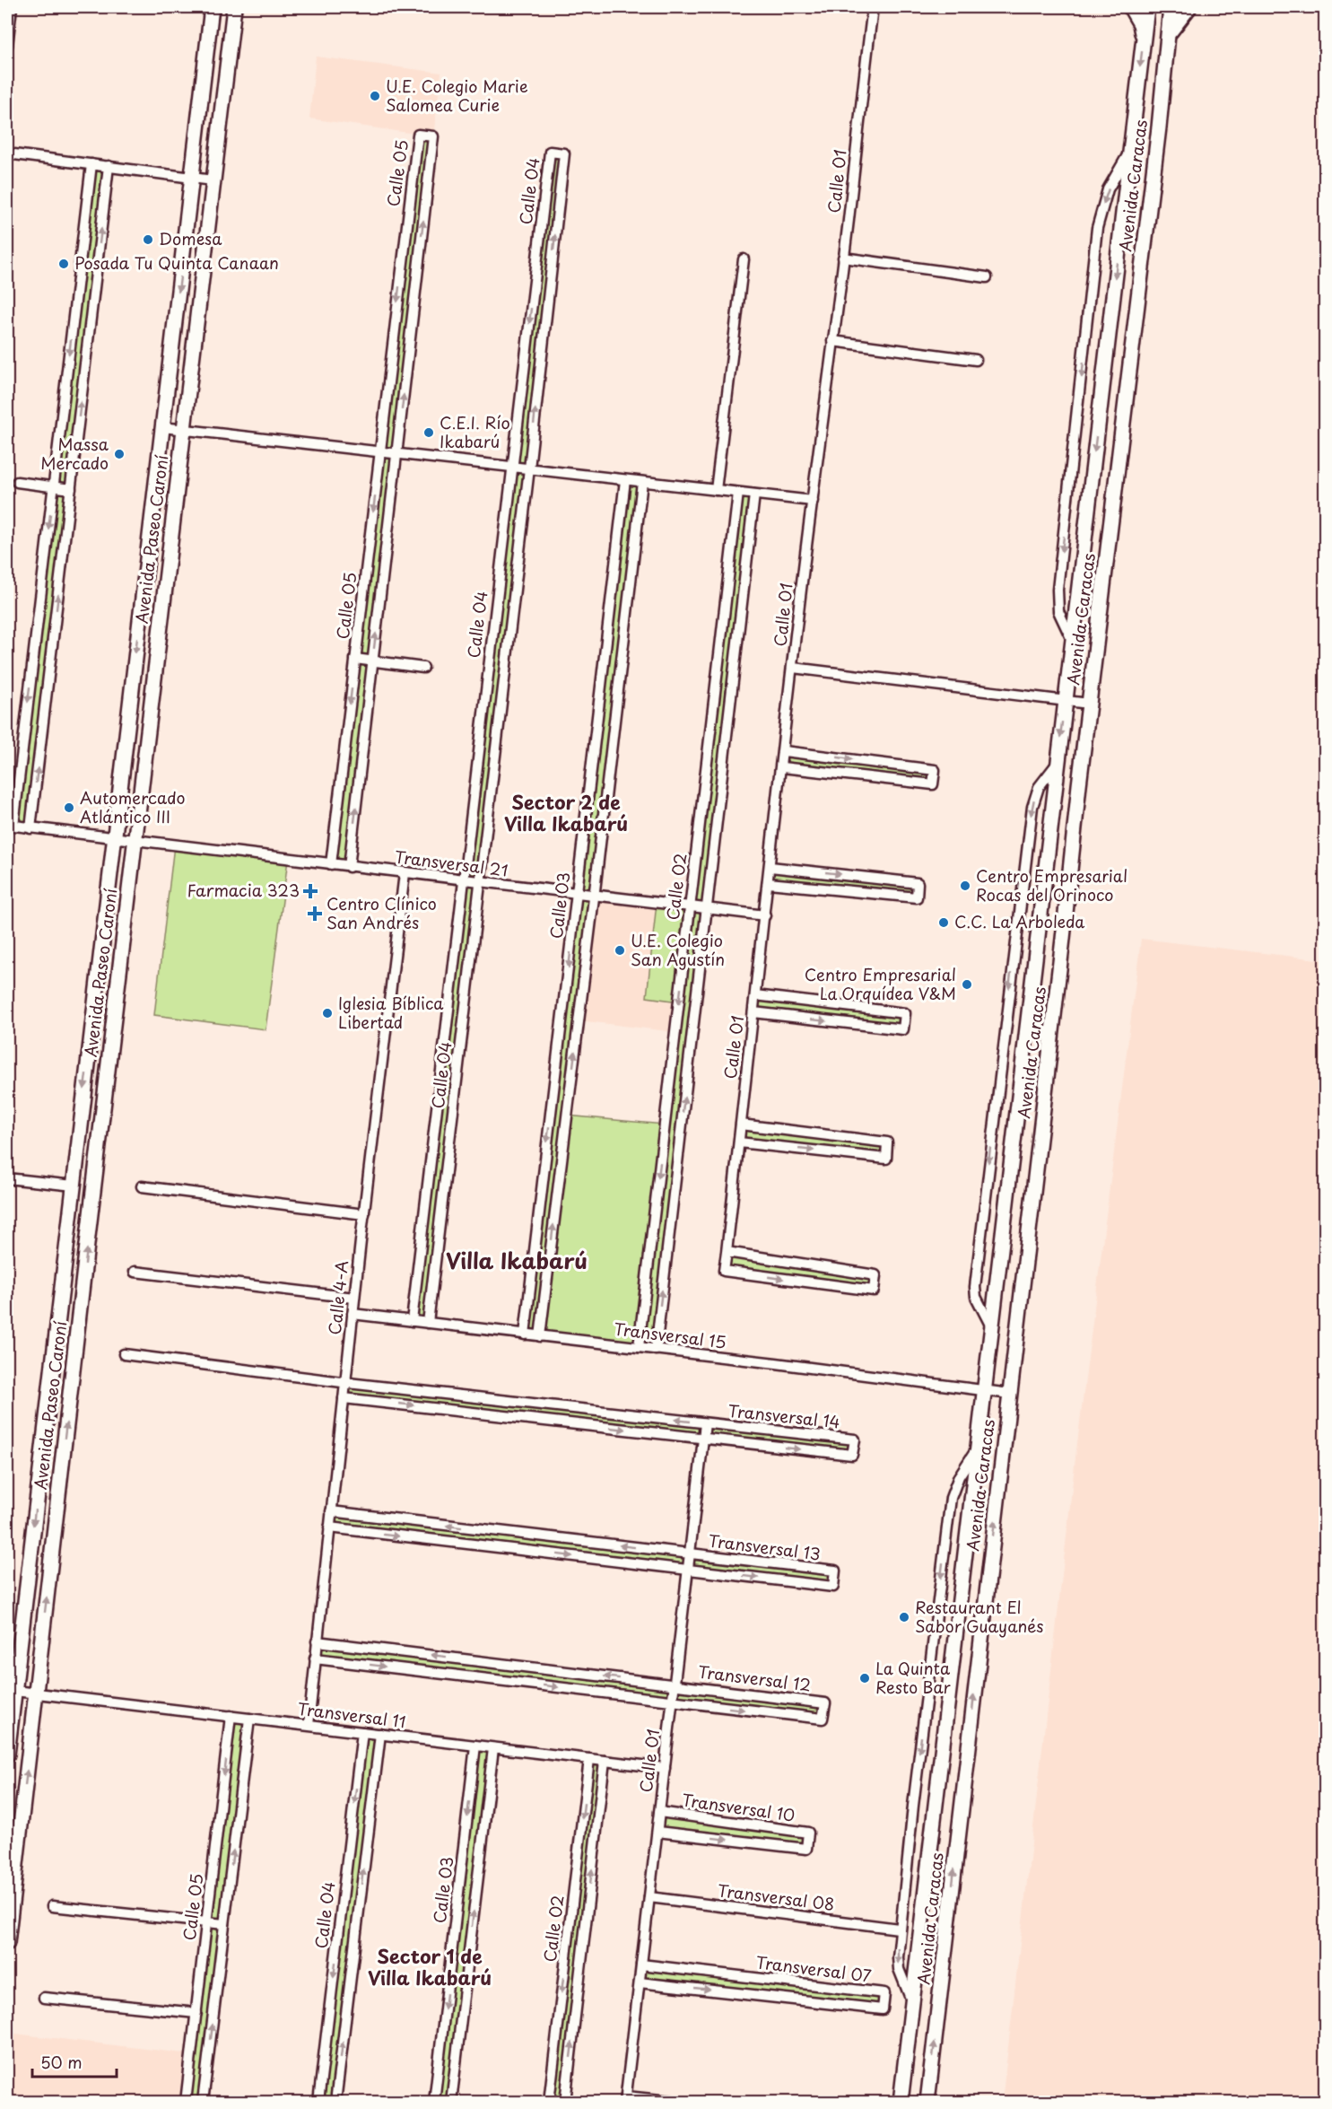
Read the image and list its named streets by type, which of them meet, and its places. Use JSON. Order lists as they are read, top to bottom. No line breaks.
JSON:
{"streets":{"street":["Calle 05","Calle 01","Avenida Caracas","Calle 04","Avenida Paseo Caroní","Transversal 21","Calle 02","Calle 03","Calle 4-A","Transversal 15","Transversal 14","Transversal 13","Transversal 12","Transversal 11","Transversal 10","Transversal 08","Transversal 07"]},"crossings":[["Calle 05","Transversal 21"],["Calle 05","Transversal 11"],["Calle 01","Transversal 21"],["Calle 01","Transversal 14"],["Calle 01","Transversal 13"],["Calle 01","Transversal 12"],["Calle 01","Transversal 11"],["Calle 01","Transversal 10"],["Calle 01","Transversal 08"],["Calle 01","Transversal 07"],["Avenida Caracas","Transversal 15"],["Avenida Caracas","Transversal 08"],["Calle 04","Transversal 21"],["Calle 04","Transversal 15"],["Calle 04","Transversal 11"],["Avenida Paseo Caroní","Transversal 21"],["Avenida Paseo Caroní","Transversal 11"],["Transversal 21","Calle 02"],["Transversal 21","Calle 03"],["Transversal 21","Calle 4-A"],["Calle 02","Transversal 15"],["Calle 02","Transversal 11"],["Calle 03","Transversal 15"],["Calle 03","Transversal 11"],["Calle 4-A","Transversal 15"],["Calle 4-A","Transversal 14"],["Calle 4-A","Transversal 13"],["Calle 4-A","Transversal 12"],["Calle 4-A","Transversal 11"]],"districts":["Sector 2 de Villa Ikabarú","Villa Ikabarú","Sector 1 de Villa Ikabarú"],"places":{"other":["U.E. Colegio Marie Salomea Curie","Domesa","Posada Tu Quinta Canaan","C.E.I. Río Ikabarú","Massa Mercado","Automercado Atlántico III","Centro Empresarial Rocas del Orinoco","C.C. La Arboleda","U.E. Colegio San Agustín","Centro Empresarial La Orquídea V&M","Iglesia Bíblica Libertad","Restaurant El Sabor Guayanés","La Quinta Resto Bar"],"health":["Farmacia 323","Centro Clínico San Andrés"]},"scale_bar":"50 m"}
